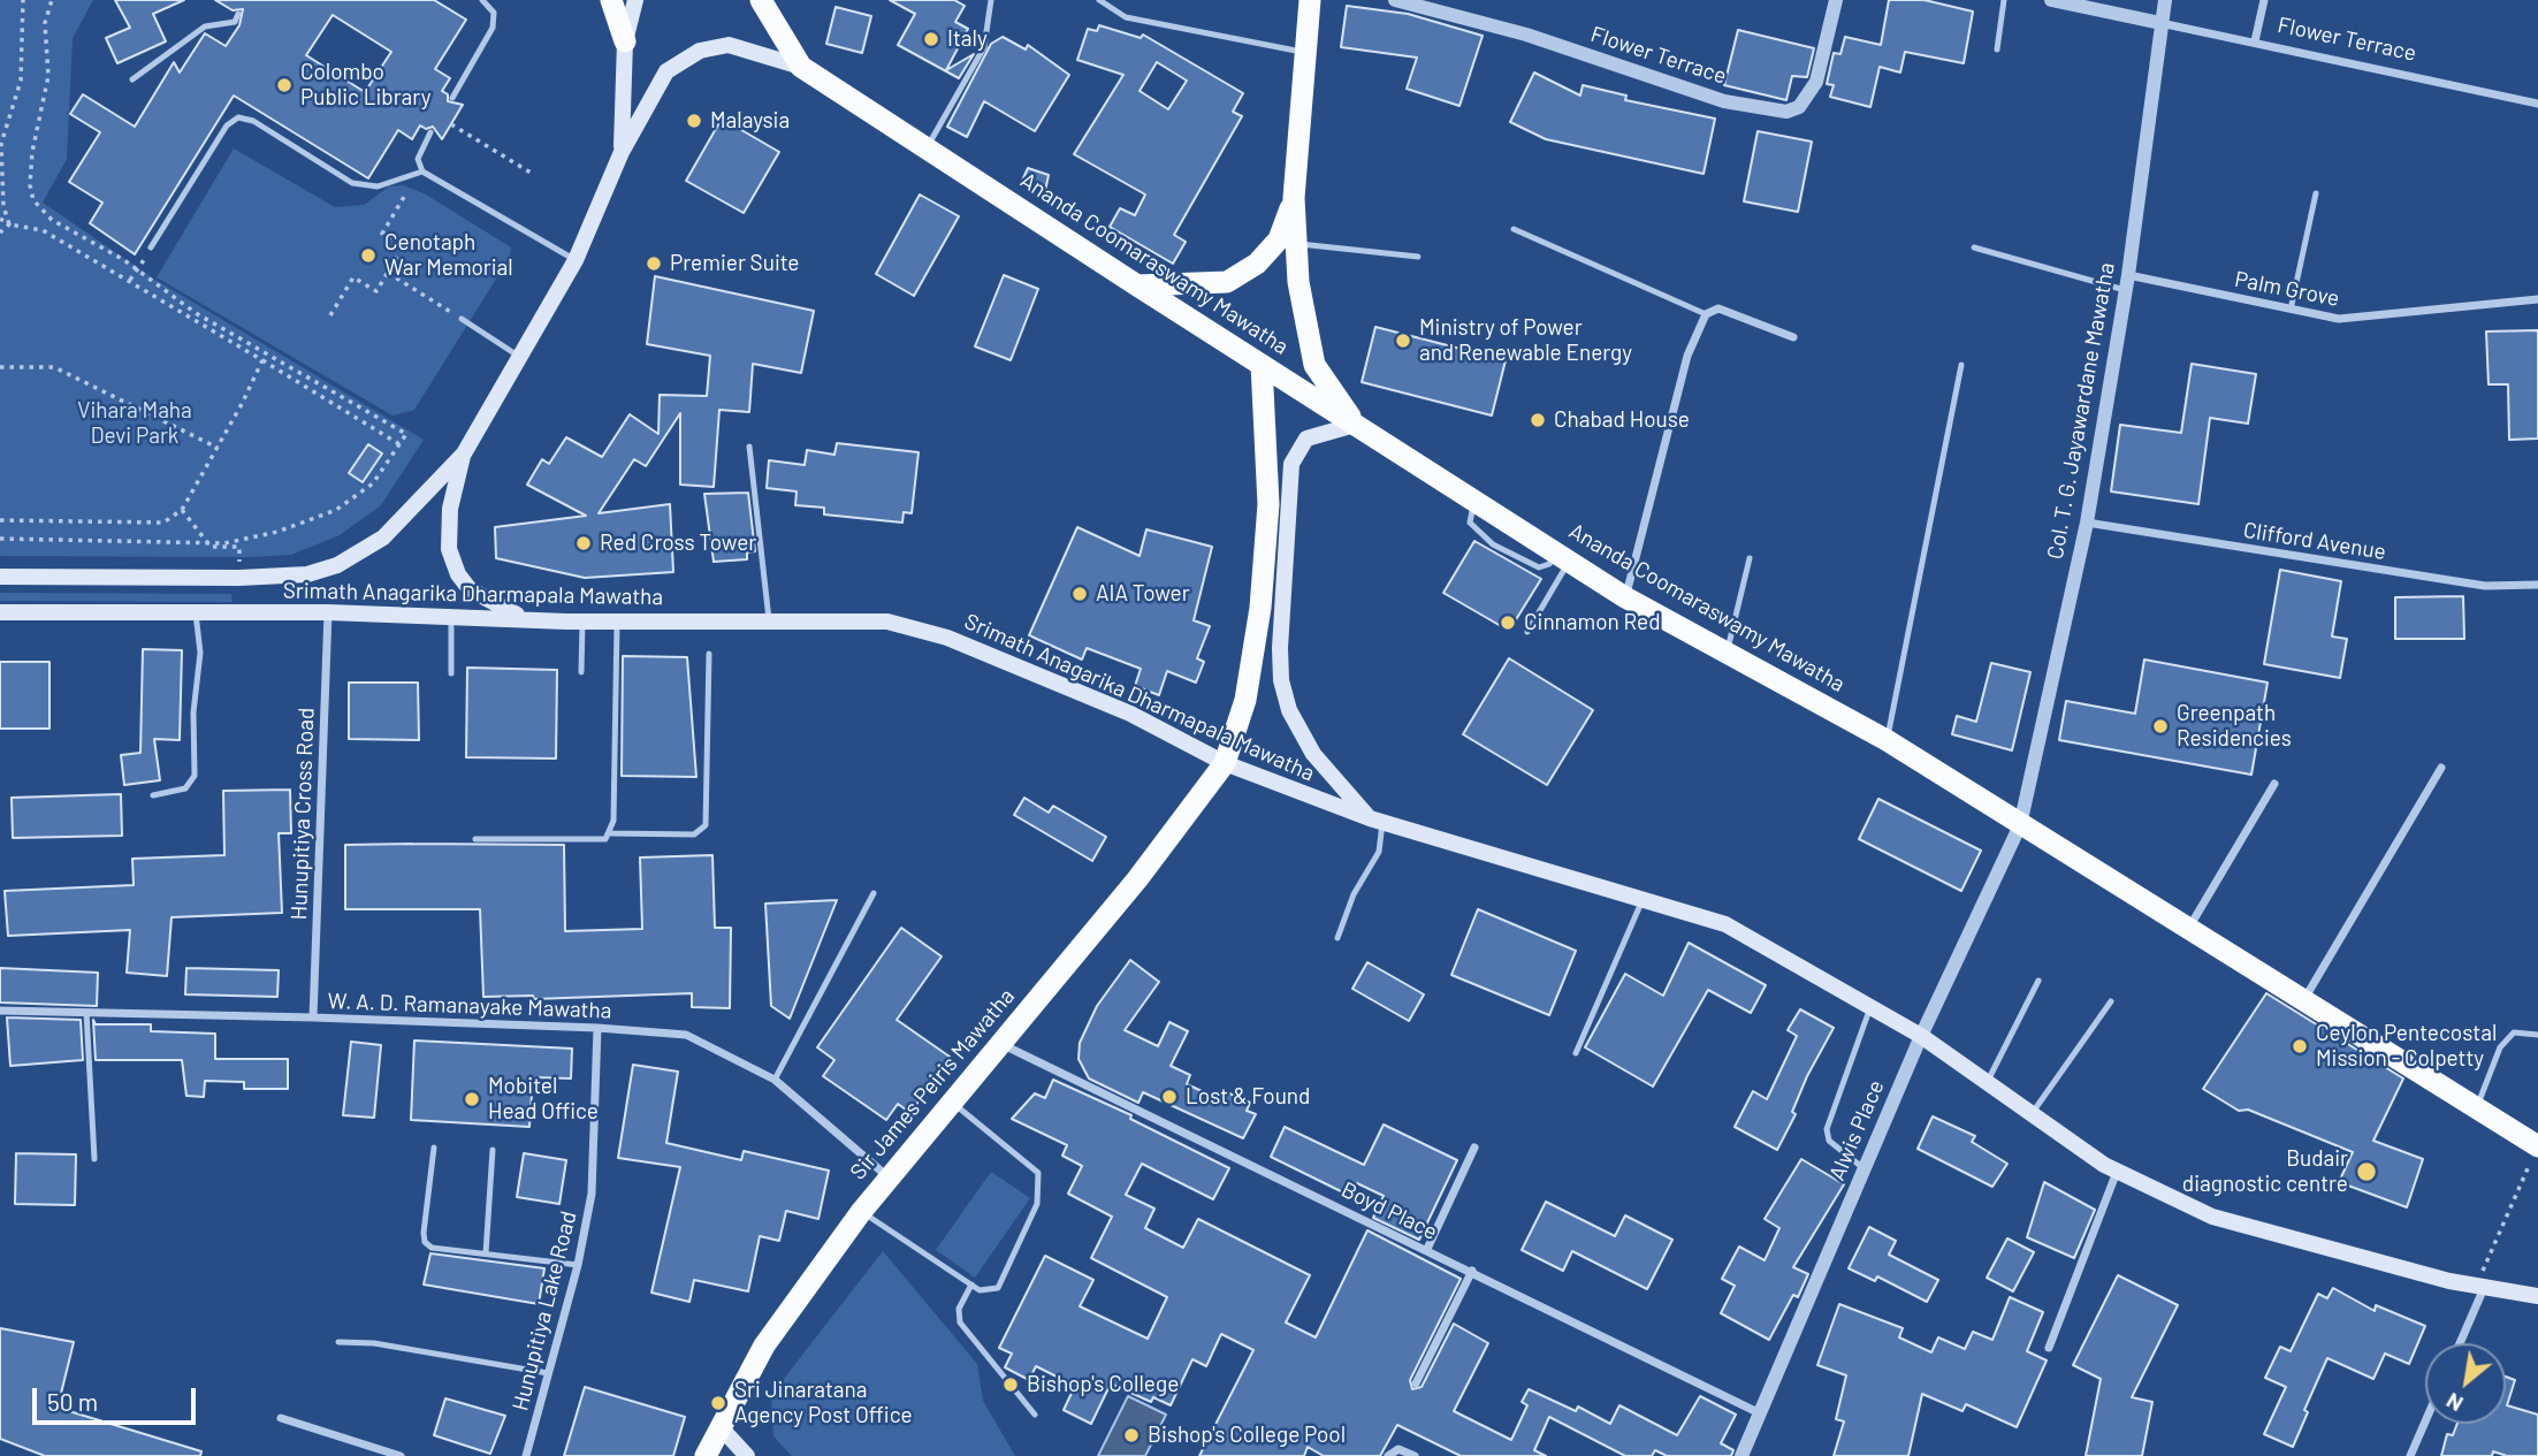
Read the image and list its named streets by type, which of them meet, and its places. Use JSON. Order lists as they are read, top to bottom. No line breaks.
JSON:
{"streets":{"highway":["Ananda Coomaraswamy Mawatha","Sir James Peiris Mawatha"],"main road":["Srimath Anagarika Dharmapala Mawatha"],"street":["Flower Terrace","Palm Grove","Col. T. G. Jayawardane Mawatha","Clifford Avenue","Hunupitiya Cross Road","W. A. D. Ramanayake Mawatha","Alwis Place","Boyd Place","Hunupitiya Lake Road"]},"crossings":[["Flower Terrace","Col. T. G. Jayawardane Mawatha"],["Ananda Coomaraswamy Mawatha","Col. T. G. Jayawardane Mawatha"],["Ananda Coomaraswamy Mawatha","Sir James Peiris Mawatha"],["Ananda Coomaraswamy Mawatha","Alwis Place"],["Palm Grove","Col. T. G. Jayawardane Mawatha"],["Col. T. G. Jayawardane Mawatha","Clifford Avenue"],["Col. T. G. Jayawardane Mawatha","Alwis Place"],["Srimath Anagarika Dharmapala Mawatha","Hunupitiya Cross Road"],["Srimath Anagarika Dharmapala Mawatha","Sir James Peiris Mawatha"],["Srimath Anagarika Dharmapala Mawatha","Alwis Place"],["Hunupitiya Cross Road","W. A. D. Ramanayake Mawatha"],["W. A. D. Ramanayake Mawatha","Sir James Peiris Mawatha"],["W. A. D. Ramanayake Mawatha","Hunupitiya Lake Road"],["Sir James Peiris Mawatha","Boyd Place"],["Alwis Place","Boyd Place"]],"parks":["Vihara Maha Devi Park"],"places":["Italy","Colombo Public Library","Malaysia","Cenotaph War Memorial","Premier Suite","Ministry of Power and Renewable Energy","Chabad House","Red Cross Tower","AIA Tower","Cinnamon Red","Greenpath Residencies","Ceylon Pentecostal Mission - Colpetty","Lost & Found","Mobitel Head Office","Budair diagnostic centre","Bishop's College","Sri Jinaratana Agency Post Office","Bishop's College Pool"],"scale_bar":"50 m","north":"bottom left"}
